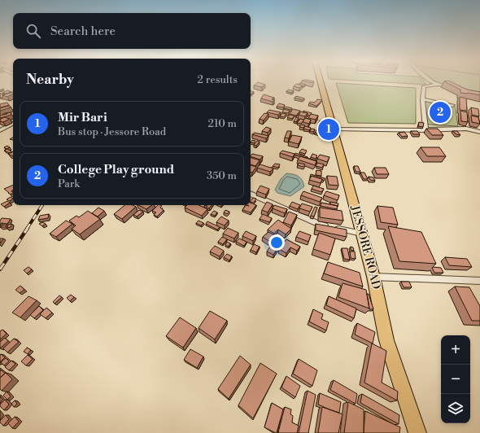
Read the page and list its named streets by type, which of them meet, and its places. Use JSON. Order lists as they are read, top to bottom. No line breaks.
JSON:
{"streets":{"highway":["JESSORE ROAD"]},"page":{"search":"Search here","heading":["Nearby","2 results"],"pins":["2","1"],"list":[{"mark":"1","name":"Mir Bari","note":"Bus stop · Jessore Road","value":"210 m"},{"mark":"2","name":"College Play ground","note":"Park","value":"350 m"}],"map_buttons":["+","−"]}}
